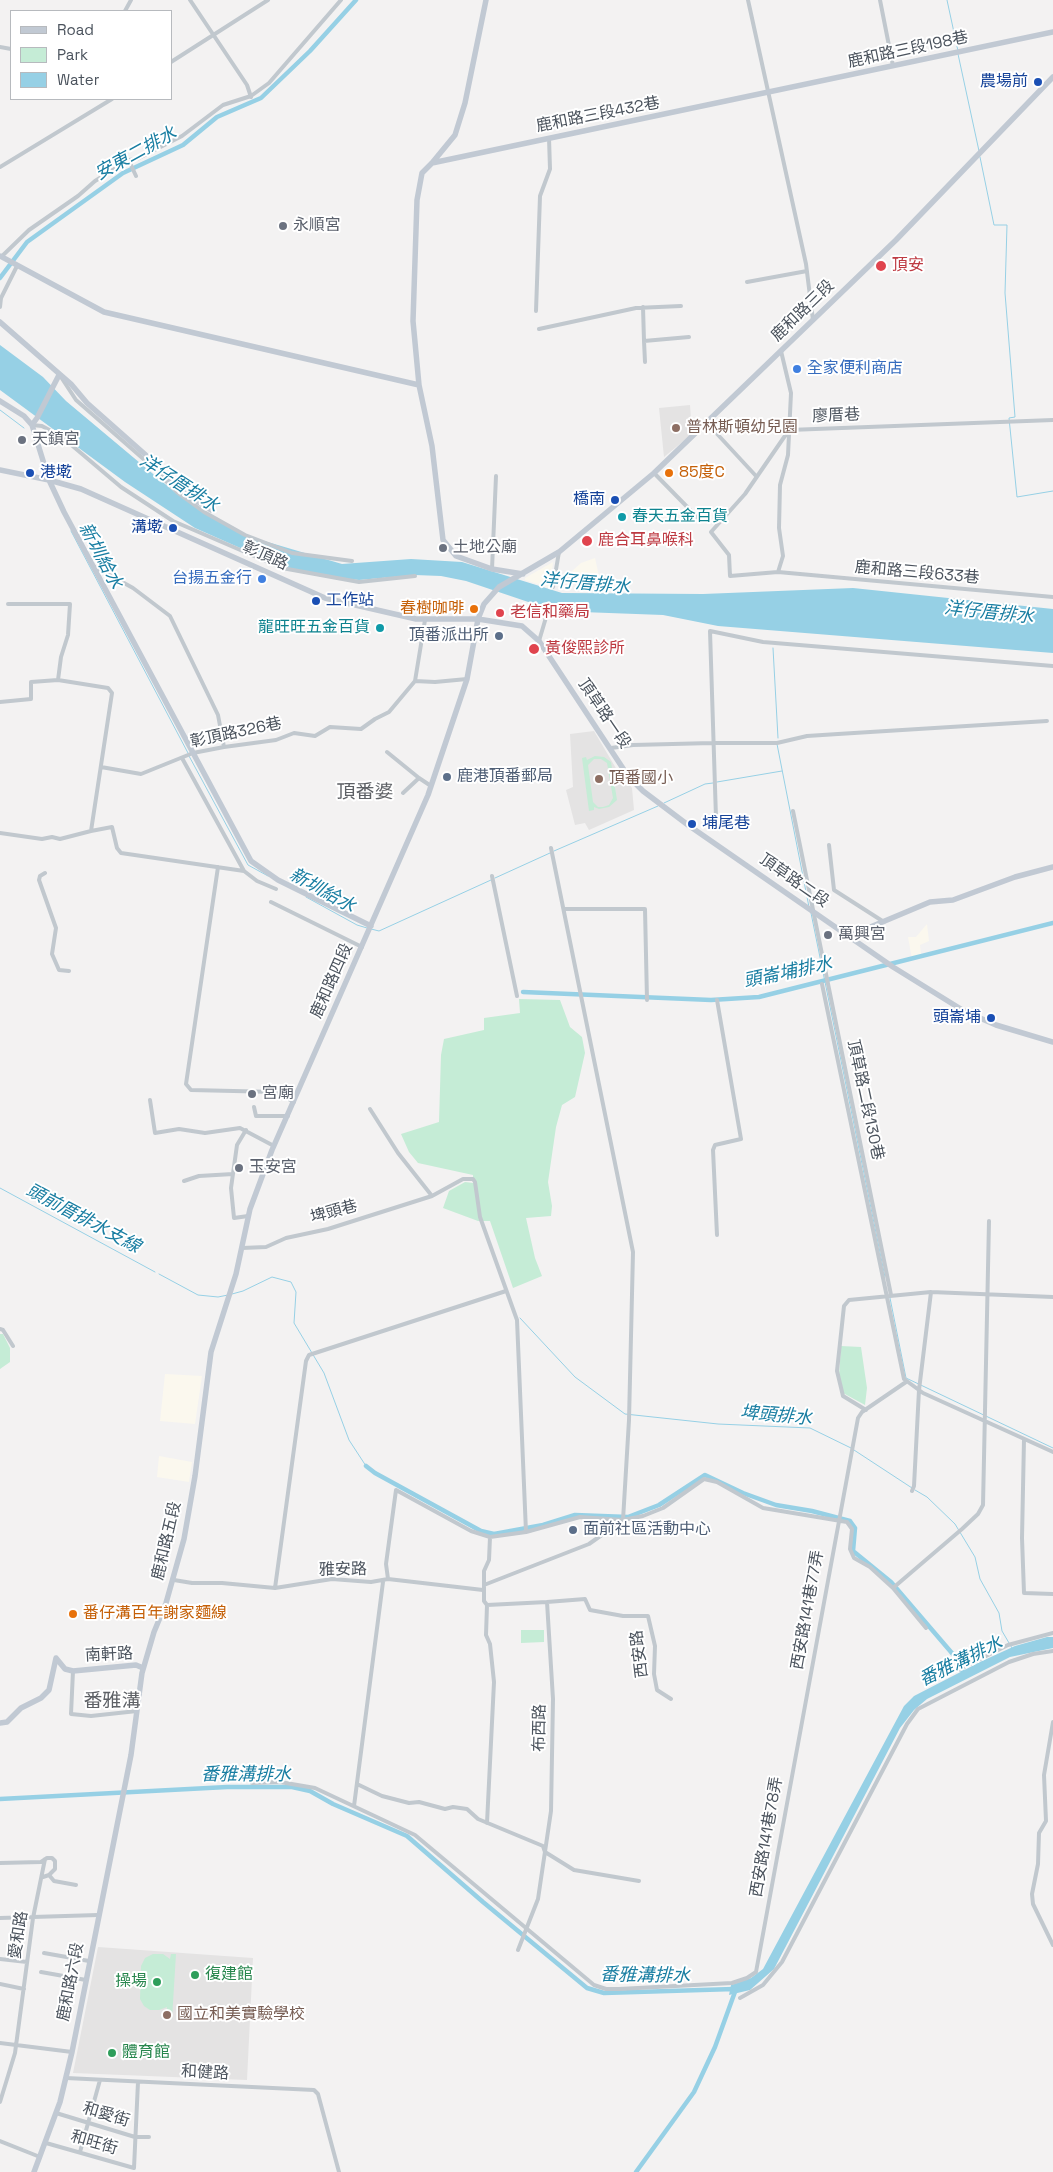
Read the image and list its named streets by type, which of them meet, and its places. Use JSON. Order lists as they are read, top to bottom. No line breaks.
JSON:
{"streets":{"street":["鹿和路三段198巷","鹿和路三段432巷","鹿和路三段","廖厝巷","彰頂路","鹿和路三段633巷","頂草路一段","彰頂路326巷","頂草路二段","鹿和路四段","頂草路二段130巷","埤頭巷","鹿和路五段","雅安路","西安路141巷77弄","西安路","南軒路","布西路","西安路141巷78弄","愛和路","鹿和路六段","和健路","和愛街","和旺街"]},"crossings":[["鹿和路三段198巷","鹿和路三段432巷"],["鹿和路三段","鹿和路四段"],["彰頂路","頂草路一段"],["彰頂路","鹿和路四段"],["頂草路一段","頂草路二段"],["頂草路一段","鹿和路四段"],["頂草路二段","頂草路二段130巷"],["鹿和路四段","埤頭巷"],["鹿和路四段","鹿和路五段"],["鹿和路五段","雅安路"],["鹿和路五段","南軒路"],["鹿和路五段","鹿和路六段"],["西安路141巷77弄","西安路141巷78弄"],["西安路","布西路"],["布西路","西安路141巷78弄"],["鹿和路六段","和健路"],["鹿和路六段","和愛街"],["鹿和路六段","和旺街"],["和愛街","和旺街"]],"districts":["頂番婆","番雅溝"],"water":["安東二排水","洋仔厝排水","新圳給水","頭崙埔排水","頭前厝排水支線","埤頭排水","番雅溝排水"],"places":["農場前","永順宮","頂安","全家便利商店","普林斯頓幼兒園","天鎮宮","港墘","85度C","橋南","春天五金百貨","溝墘","鹿合耳鼻喉科","土地公廟","台揚五金行","工作站","春樹咖啡","老信和藥局","龍旺旺五金百貨","頂番派出所","黃俊熙診所","鹿港頂番郵局","頂番國小","埔尾巷","萬興宮","頭崙埔","宮廟","玉安宮","面前社區活動中心","番仔溝百年謝家麵線","復建館","操場","國立和美實驗學校","體育館"],"legend":["Road","Park","Water"]}
